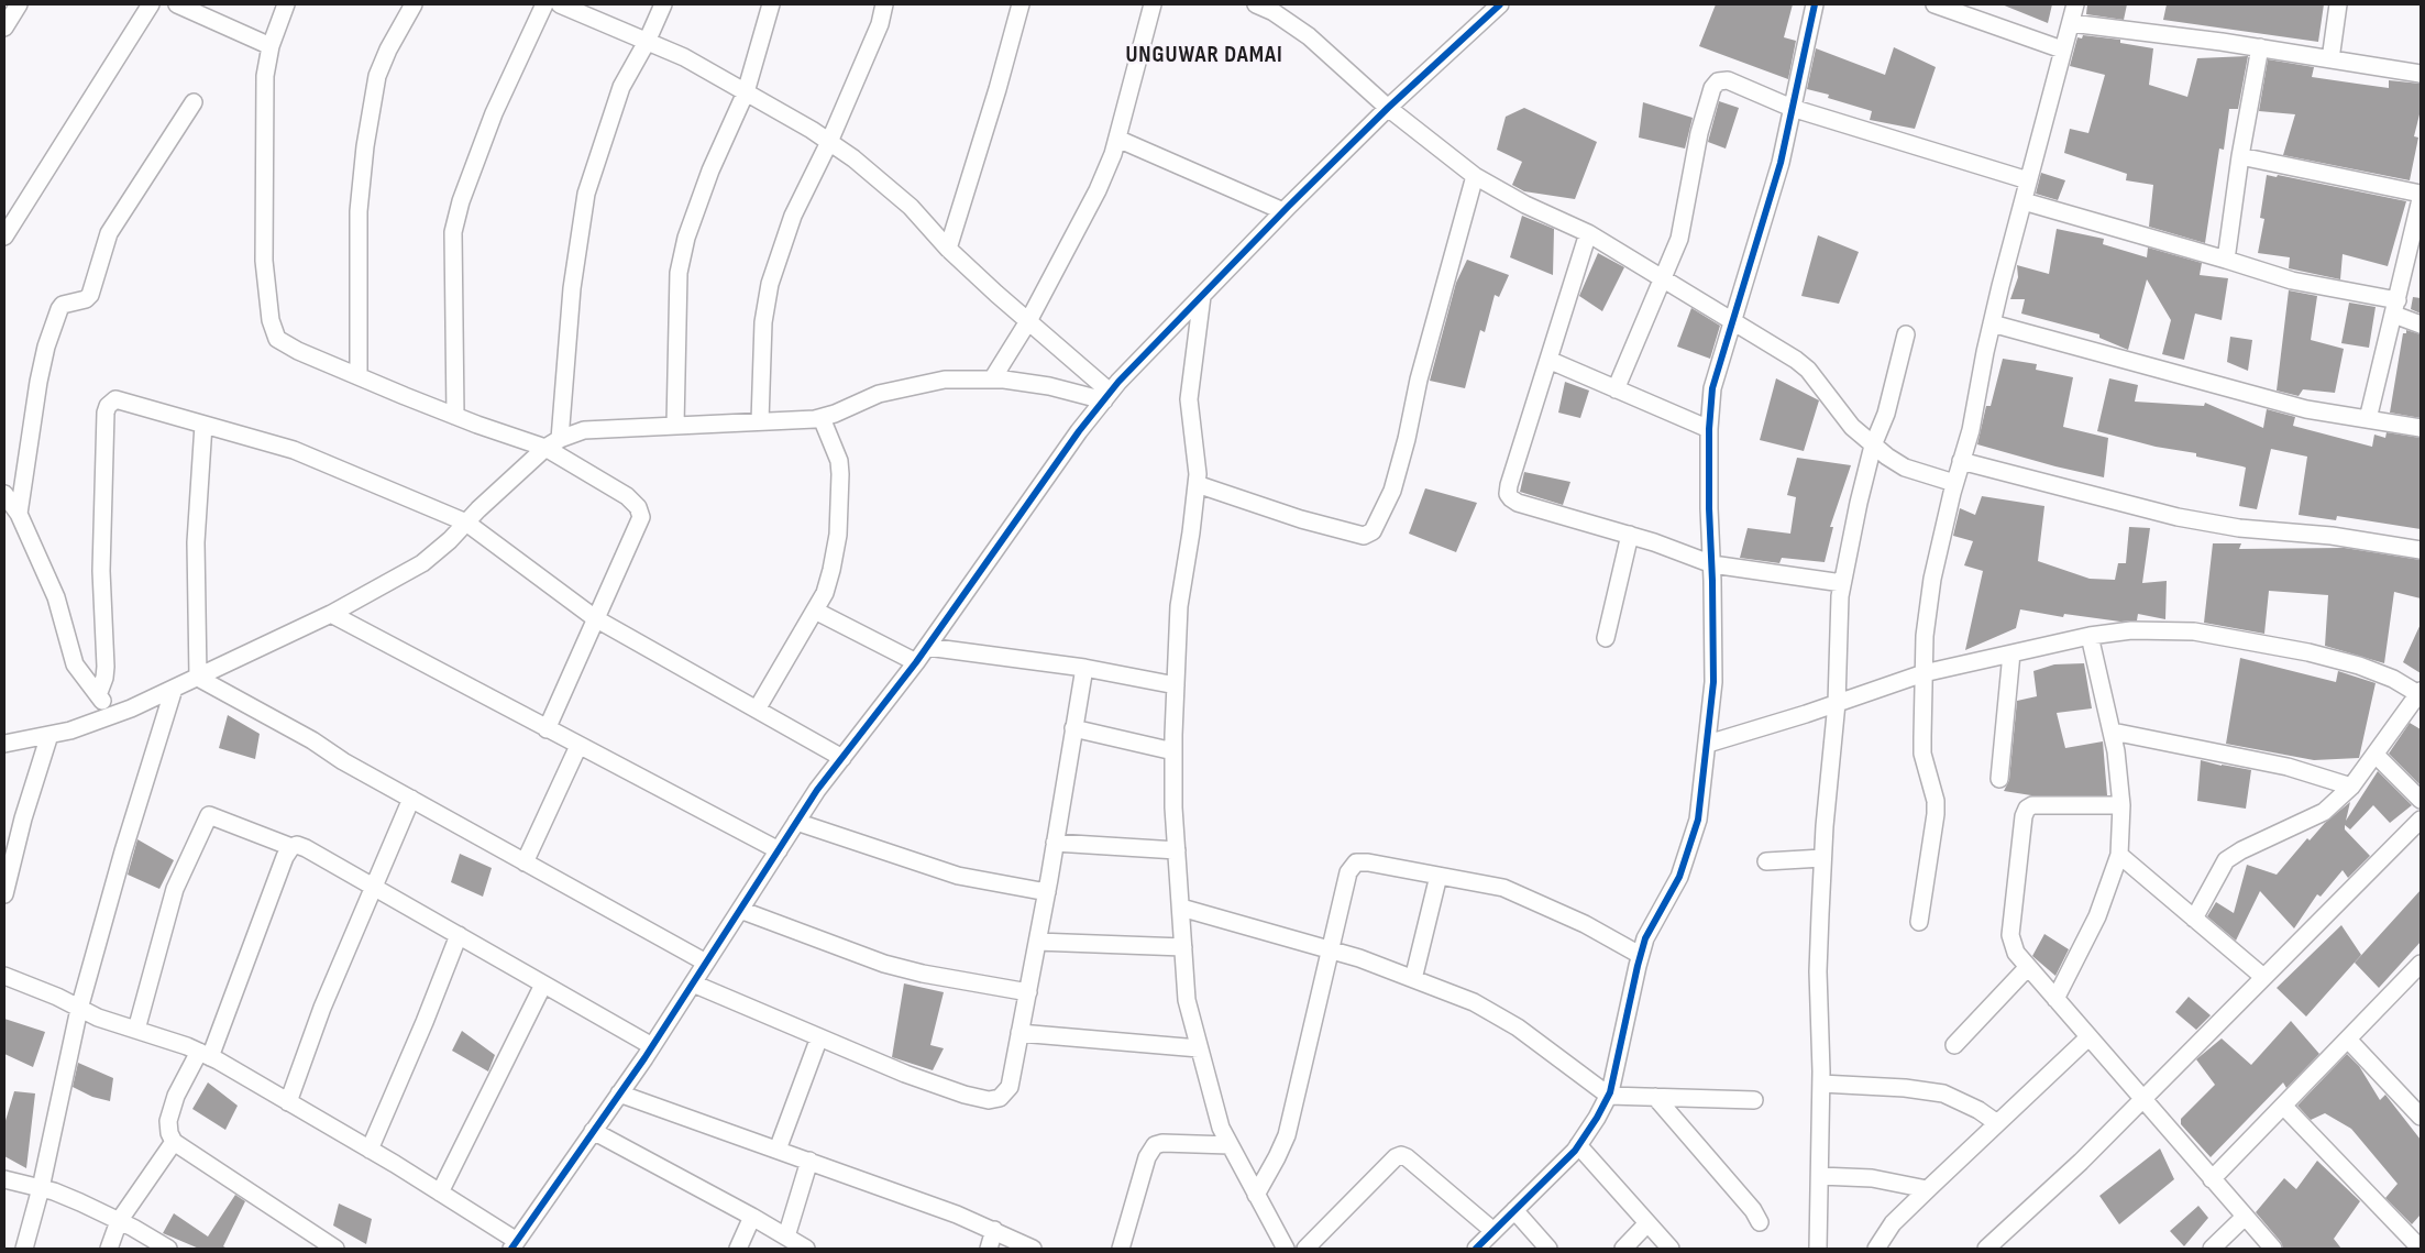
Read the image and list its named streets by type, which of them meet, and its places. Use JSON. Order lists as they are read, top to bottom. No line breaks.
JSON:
{"districts":["UNGUWAR DAMAI"]}
